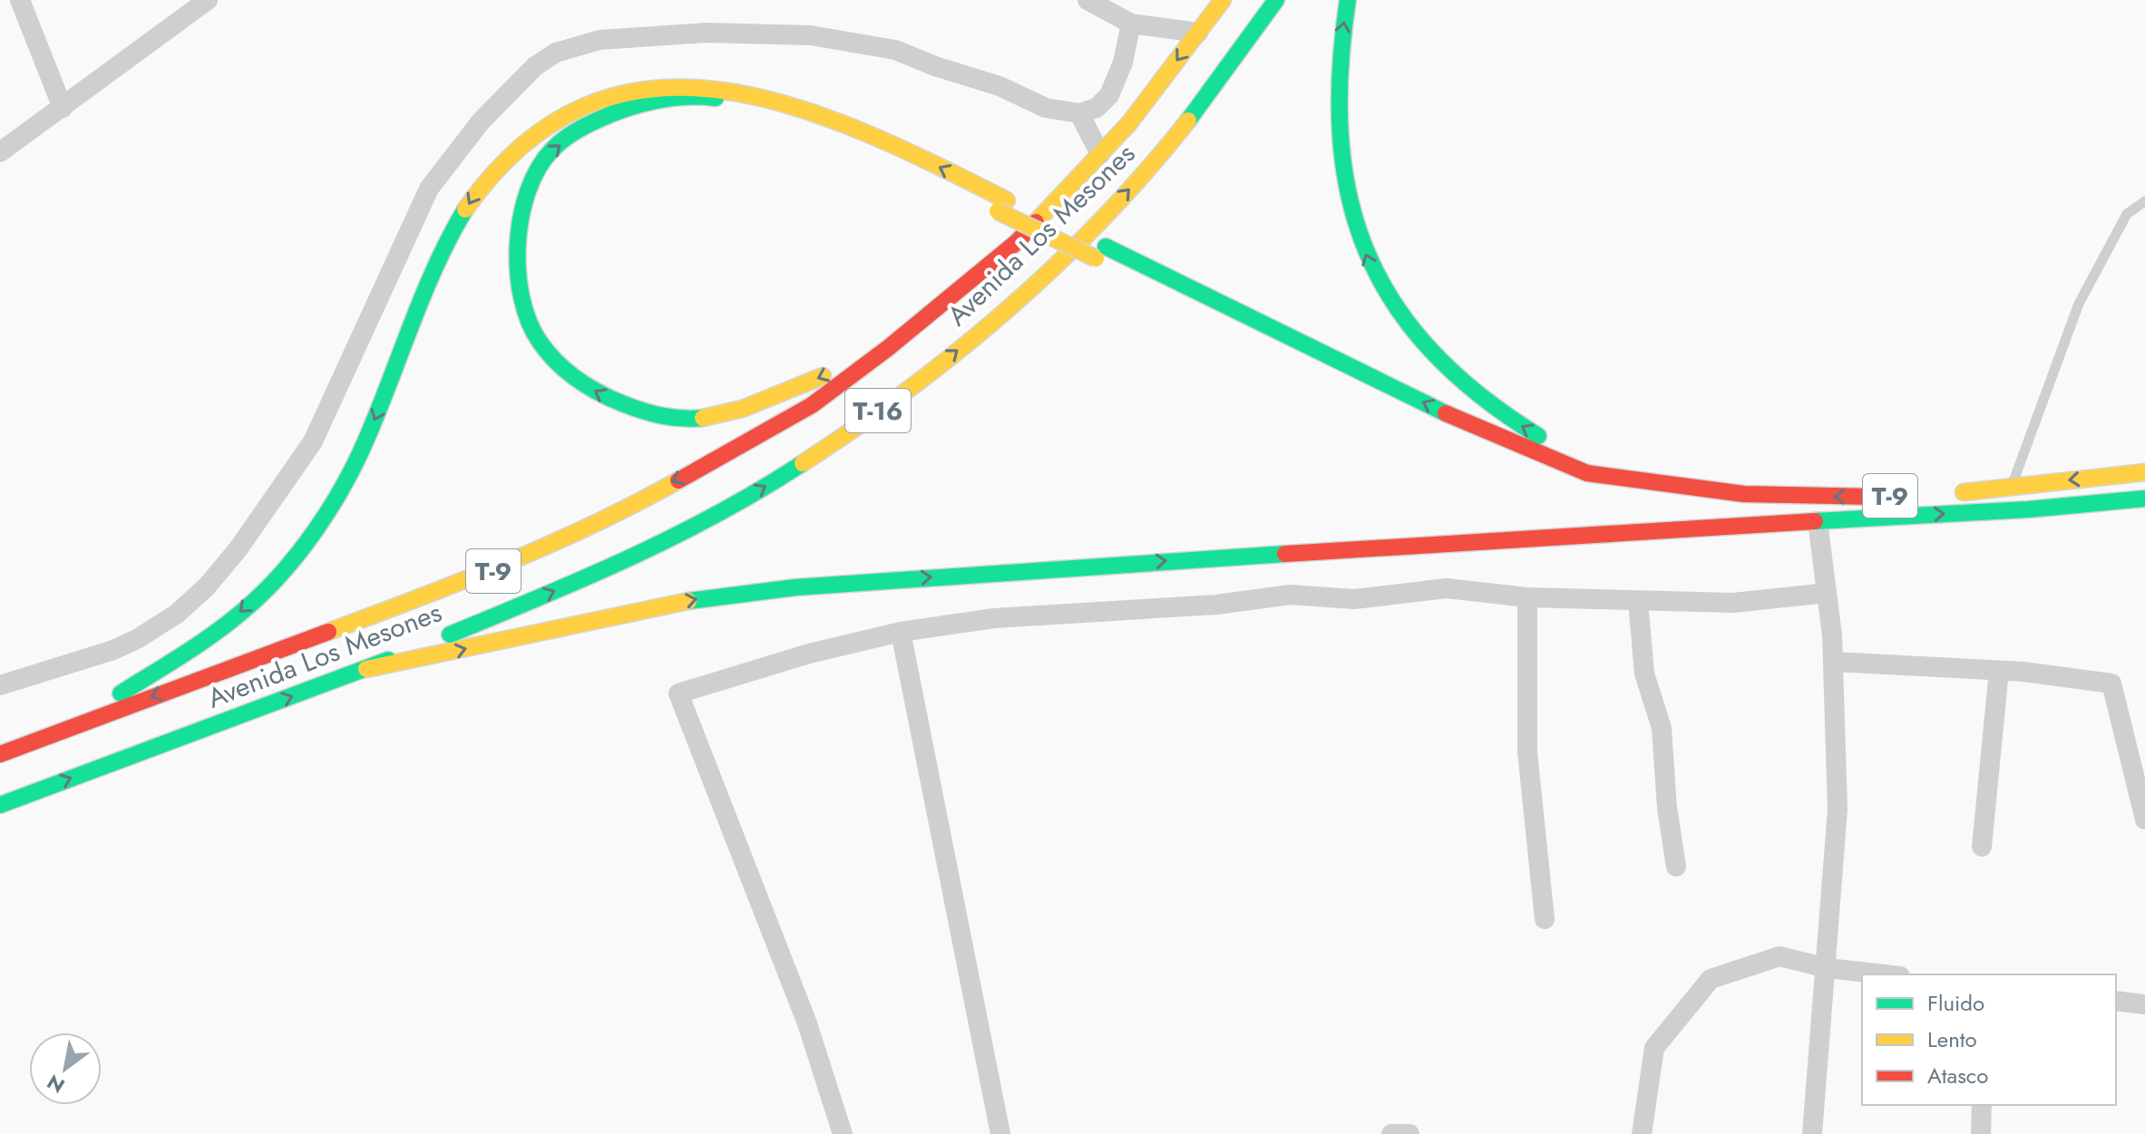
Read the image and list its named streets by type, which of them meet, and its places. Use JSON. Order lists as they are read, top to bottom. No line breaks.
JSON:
{"streets":{"highway":["Avenida Los Mesones","T-16","T-9"]},"legend":["Fluido","Lento","Atasco"],"north":"bottom left"}
